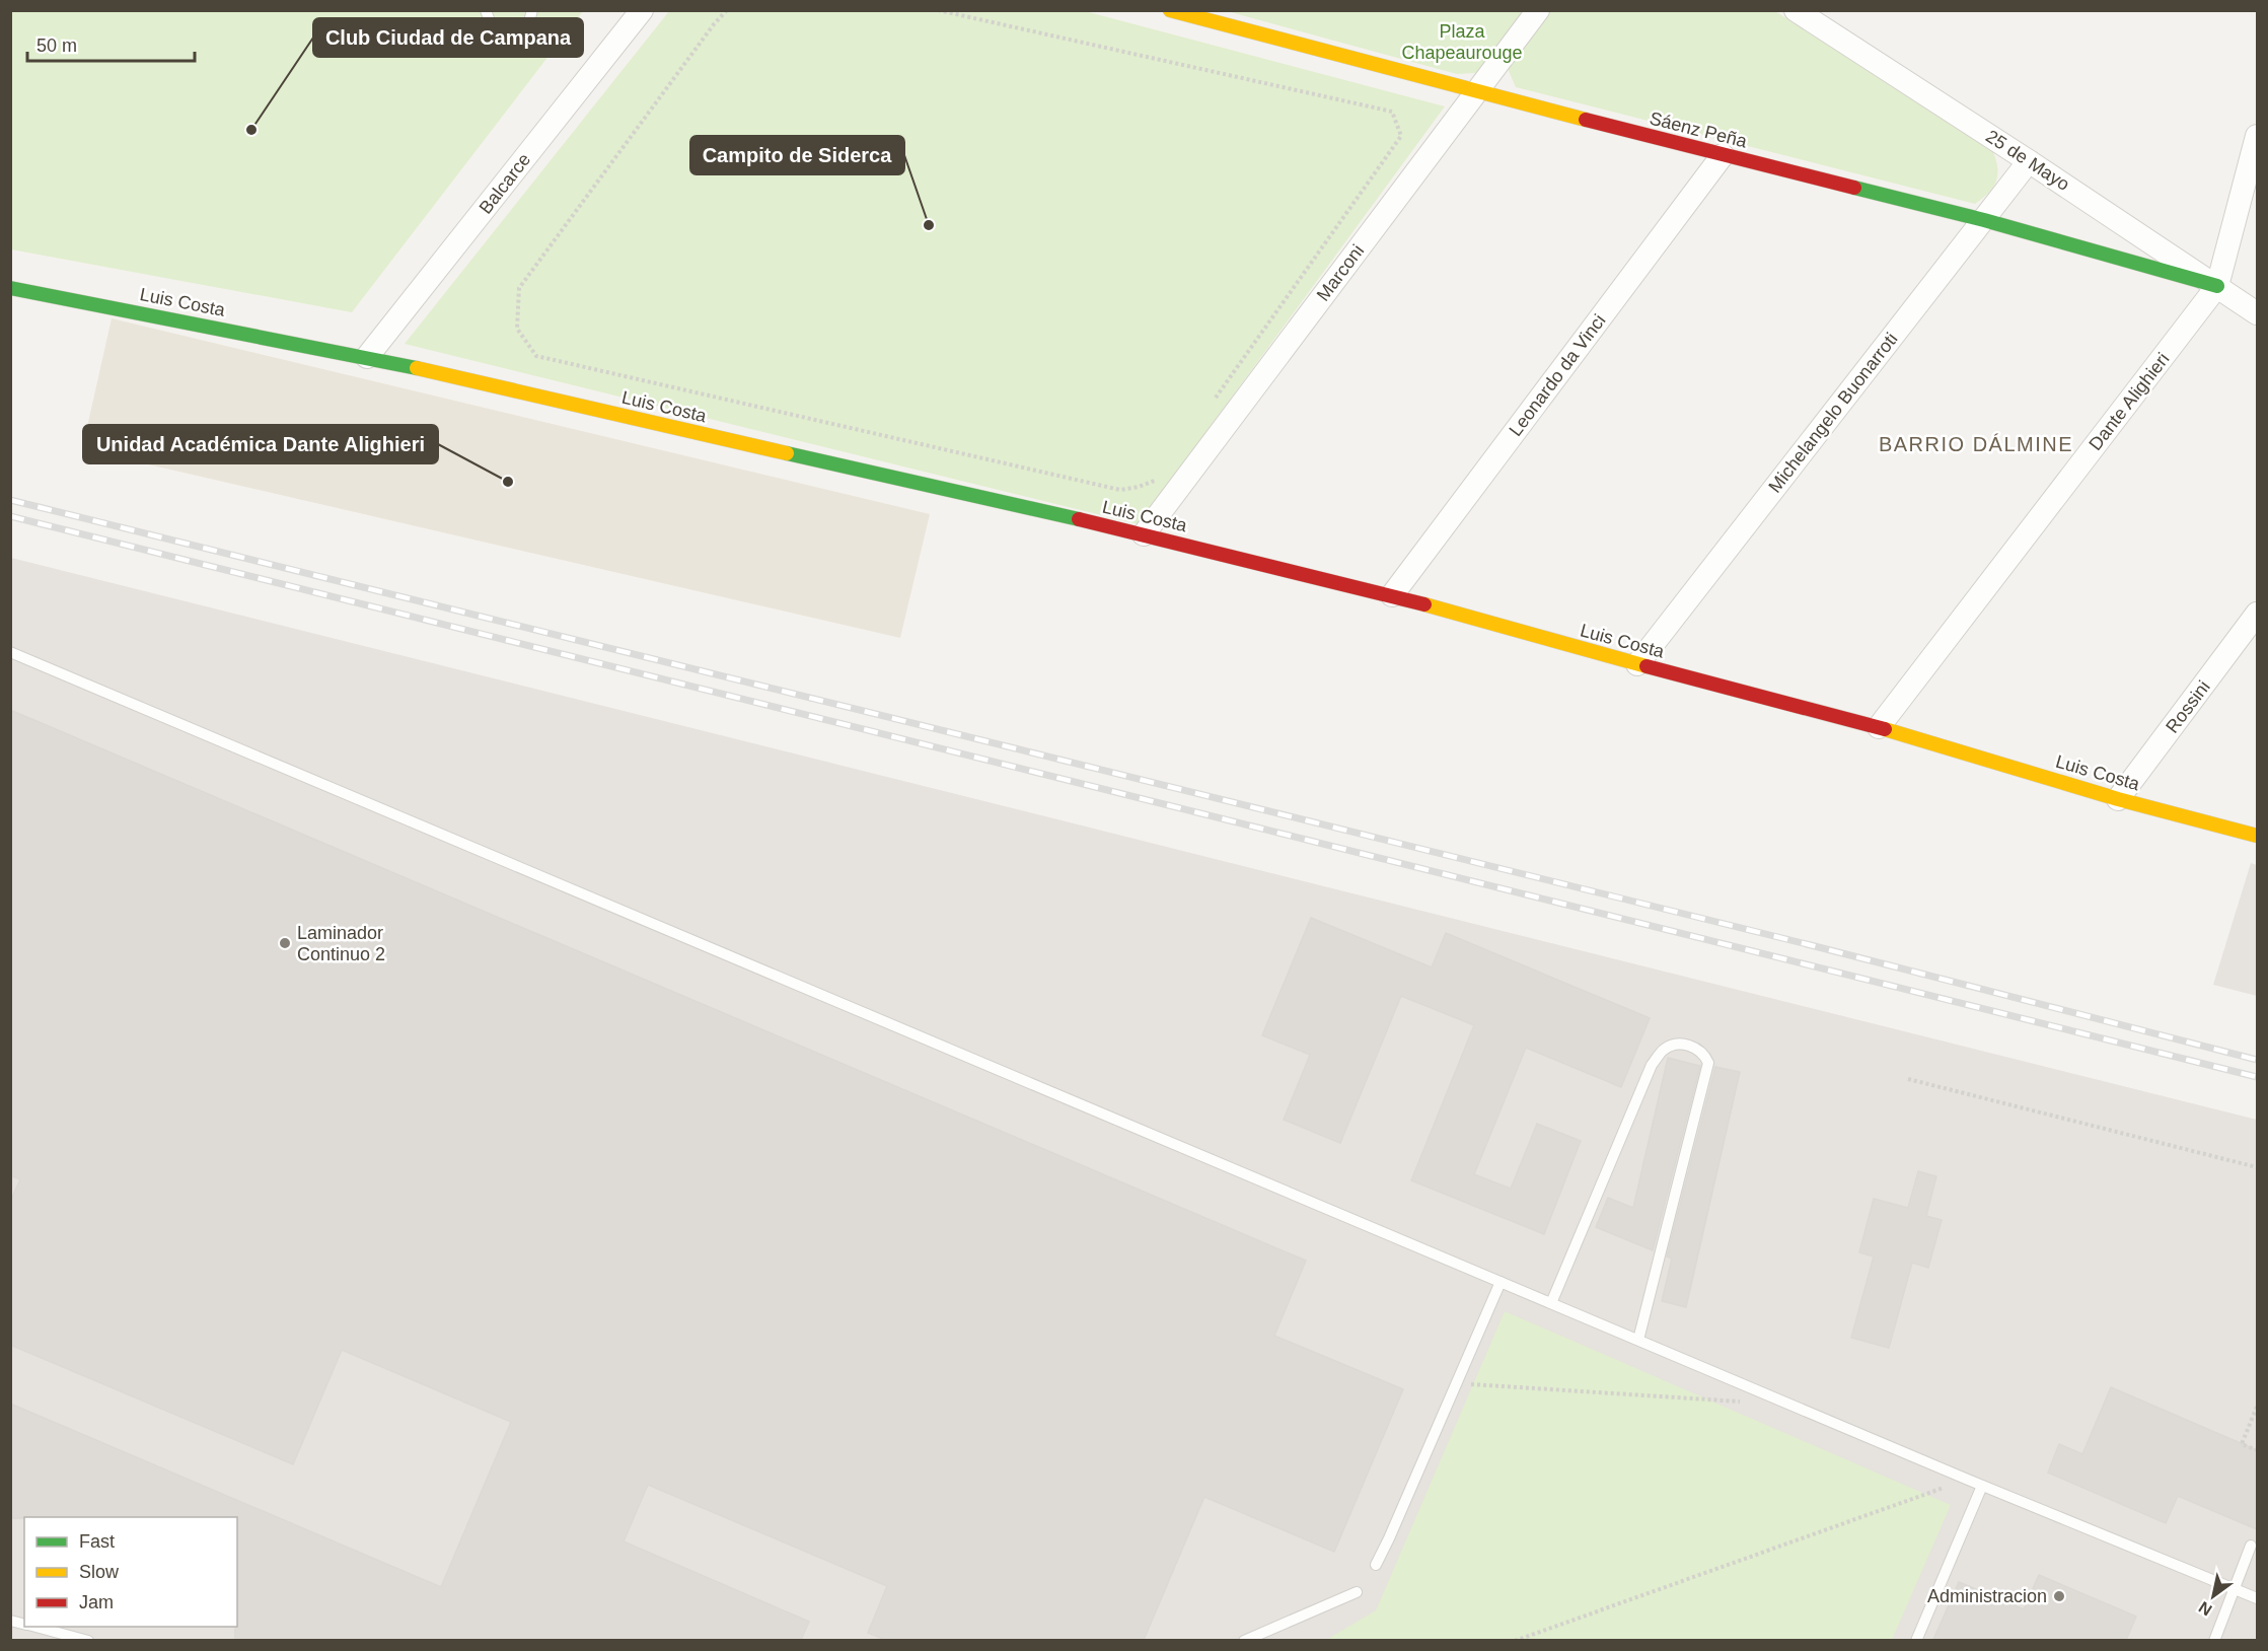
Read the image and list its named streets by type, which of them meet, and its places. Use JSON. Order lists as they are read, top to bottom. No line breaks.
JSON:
{"streets":{"street":["Sáenz Peña","25 de Mayo","Balcarce","Marconi","Luis Costa","Leonardo da Vinci","Dante Alighieri","Michelangelo Buonarroti","Rossini"]},"crossings":[["Sáenz Peña","25 de Mayo"],["Sáenz Peña","Marconi"],["Sáenz Peña","Leonardo da Vinci"],["Sáenz Peña","Dante Alighieri"],["Sáenz Peña","Michelangelo Buonarroti"],["25 de Mayo","Dante Alighieri"],["25 de Mayo","Michelangelo Buonarroti"],["Balcarce","Luis Costa"],["Marconi","Luis Costa"],["Luis Costa","Leonardo da Vinci"],["Luis Costa","Dante Alighieri"],["Luis Costa","Michelangelo Buonarroti"],["Luis Costa","Rossini"]],"districts":["BARRIO DÁLMINE"],"parks":["Plaza Chapeaurouge"],"places":["Club Ciudad de Campana","Campito de Siderca","Unidad Académica Dante Alighieri","Laminador Continuo 2","Administracion"],"legend":["Fast","Slow","Jam"],"scale_bar":"50 m","north":"bottom left"}
